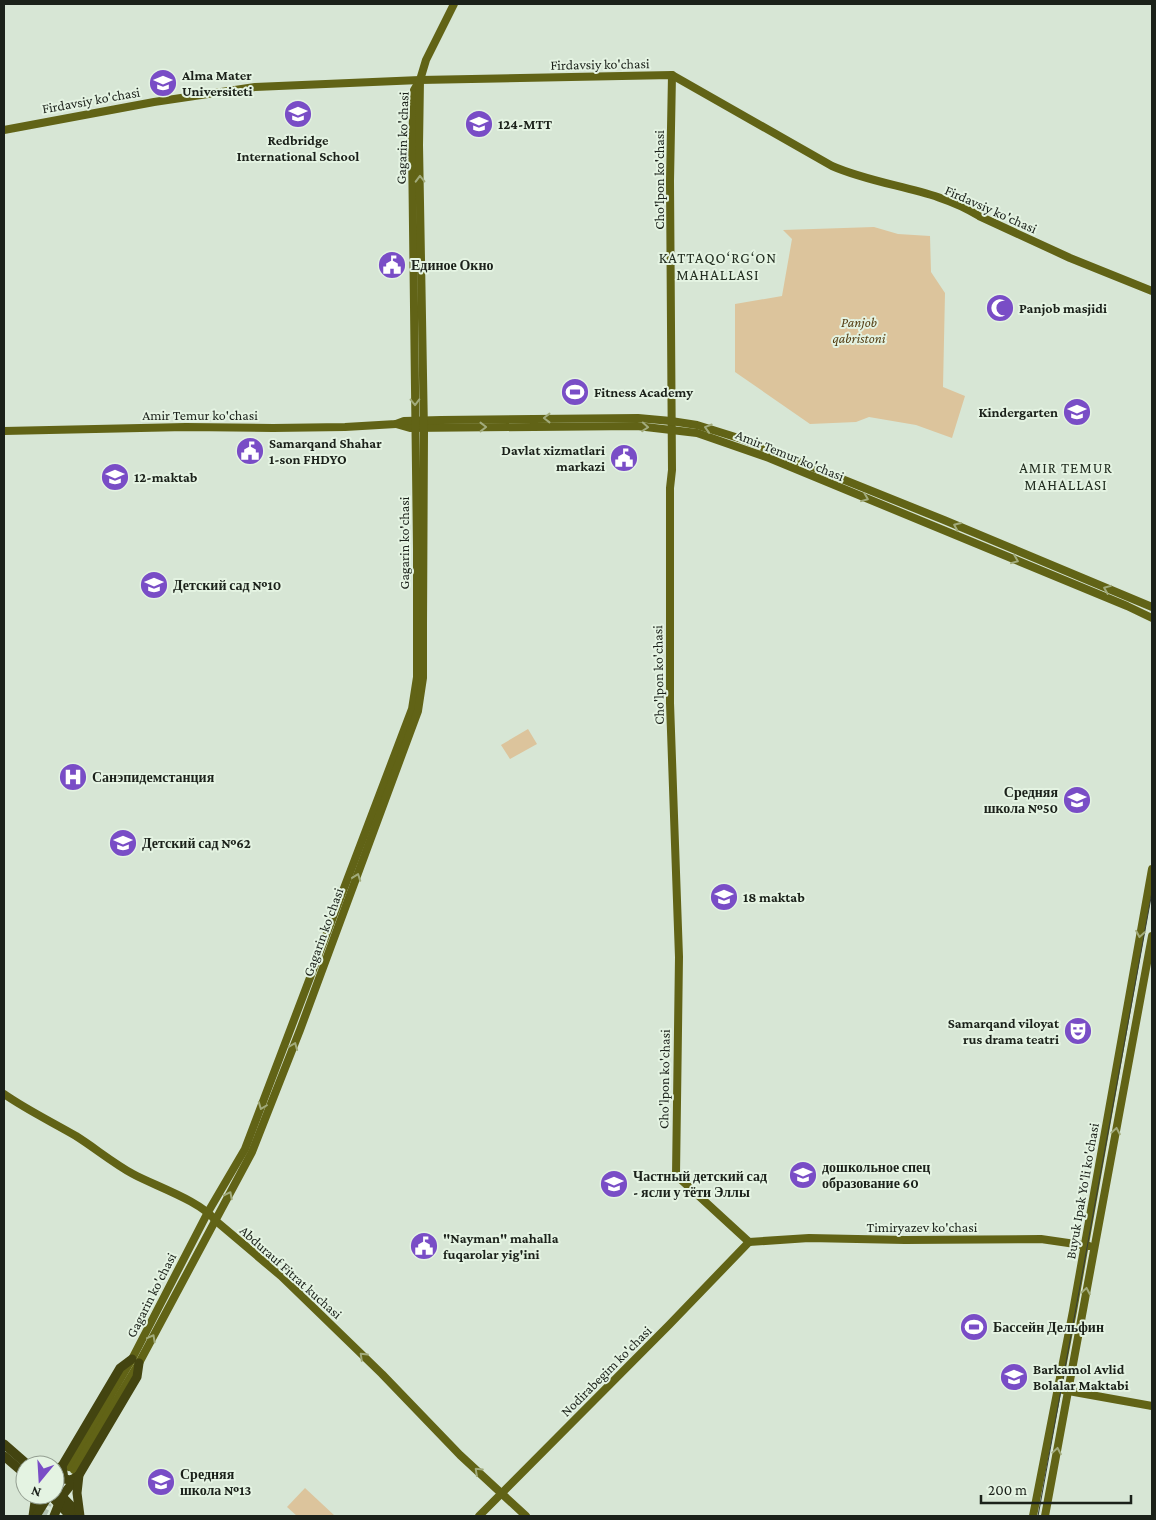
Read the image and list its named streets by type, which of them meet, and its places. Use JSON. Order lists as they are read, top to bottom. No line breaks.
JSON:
{"streets":{"main road":["Firdavsiy ko'chasi","Gagarin ko'chasi","Cho'lpon ko'chasi","Amir Temur ko'chasi","Buyuk Ipak Yo'li ko'chasi","Timiryazev ko'chasi","Abdurauf Fitrat kuchasi","Nodirabegim ko'chasi"]},"crossings":[["Firdavsiy ko'chasi","Gagarin ko'chasi"],["Firdavsiy ko'chasi","Cho'lpon ko'chasi"],["Gagarin ko'chasi","Amir Temur ko'chasi"],["Gagarin ko'chasi","Abdurauf Fitrat kuchasi"],["Cho'lpon ko'chasi","Amir Temur ko'chasi"],["Cho'lpon ko'chasi","Timiryazev ko'chasi"],["Cho'lpon ko'chasi","Nodirabegim ko'chasi"],["Buyuk Ipak Yo'li ko'chasi","Timiryazev ko'chasi"],["Timiryazev ko'chasi","Nodirabegim ko'chasi"],["Abdurauf Fitrat kuchasi","Nodirabegim ko'chasi"]],"one_way":["Abdurauf Fitrat kuchasi"],"districts":["KATTAQO‘RG‘ON MAHALLASI","AMIR TEMUR MAHALLASI"],"parks":["Panjob qabristoni"],"places":{"school or university":["Alma Mater Universiteti","Redbridge International School","124-MTT","Kindergarten","12-maktab","Детский сад №10","Средняя школа №50","Детский сад №62","18 maktab","дошкольное спец образование 60","Частный детский сад - ясли у тёти Эллы","Barkamol Avlid Bolalar Maktabi","Средняя школа №13"],"public building":["Единое Окно","Samarqand Shahar 1-son FHDYO","Davlat xizmatlari markazi","\"Nayman\" mahalla fuqarolar yig'ini"],"mosque":["Panjob masjidi"],"sports":["Fitness Academy","Бассейн Дельфин"],"hospital":["Санэпидемстанция"],"theatre":["Samarqand viloyat rus drama teatri"]},"scale_bar":"200 m","north":"bottom"}
